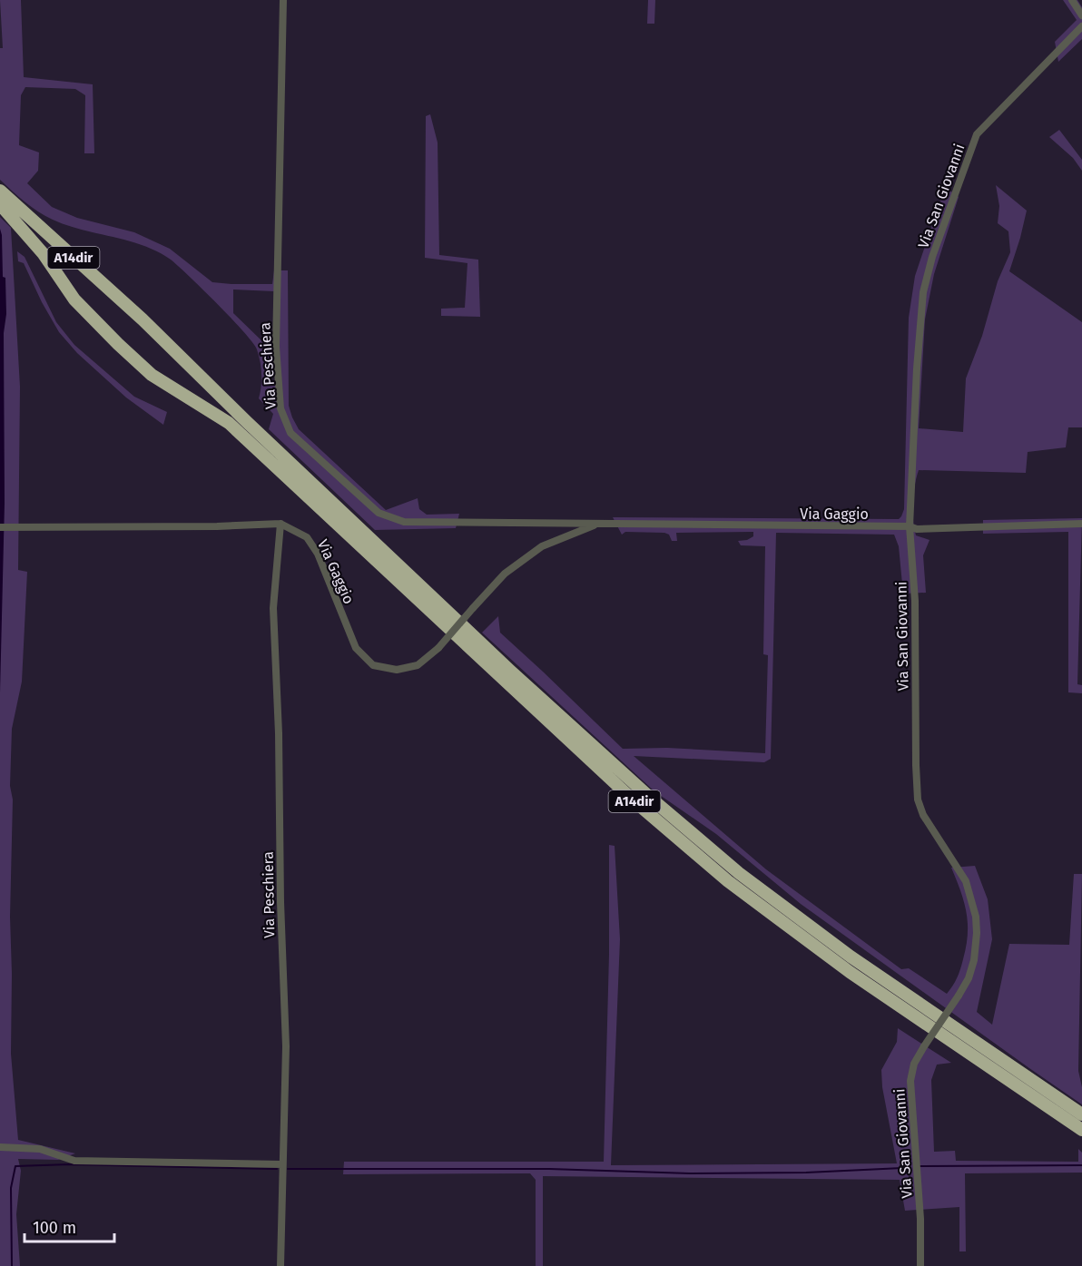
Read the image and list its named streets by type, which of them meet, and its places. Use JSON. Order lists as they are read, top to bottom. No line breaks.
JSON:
{"streets":{"highway":["A14dir"],"street":["Via San Giovanni","Via Peschiera","Via Gaggio"]},"crossings":[["Via San Giovanni","Via Gaggio"],["Via Peschiera","Via Gaggio"]],"scale_bar":"100 m"}
